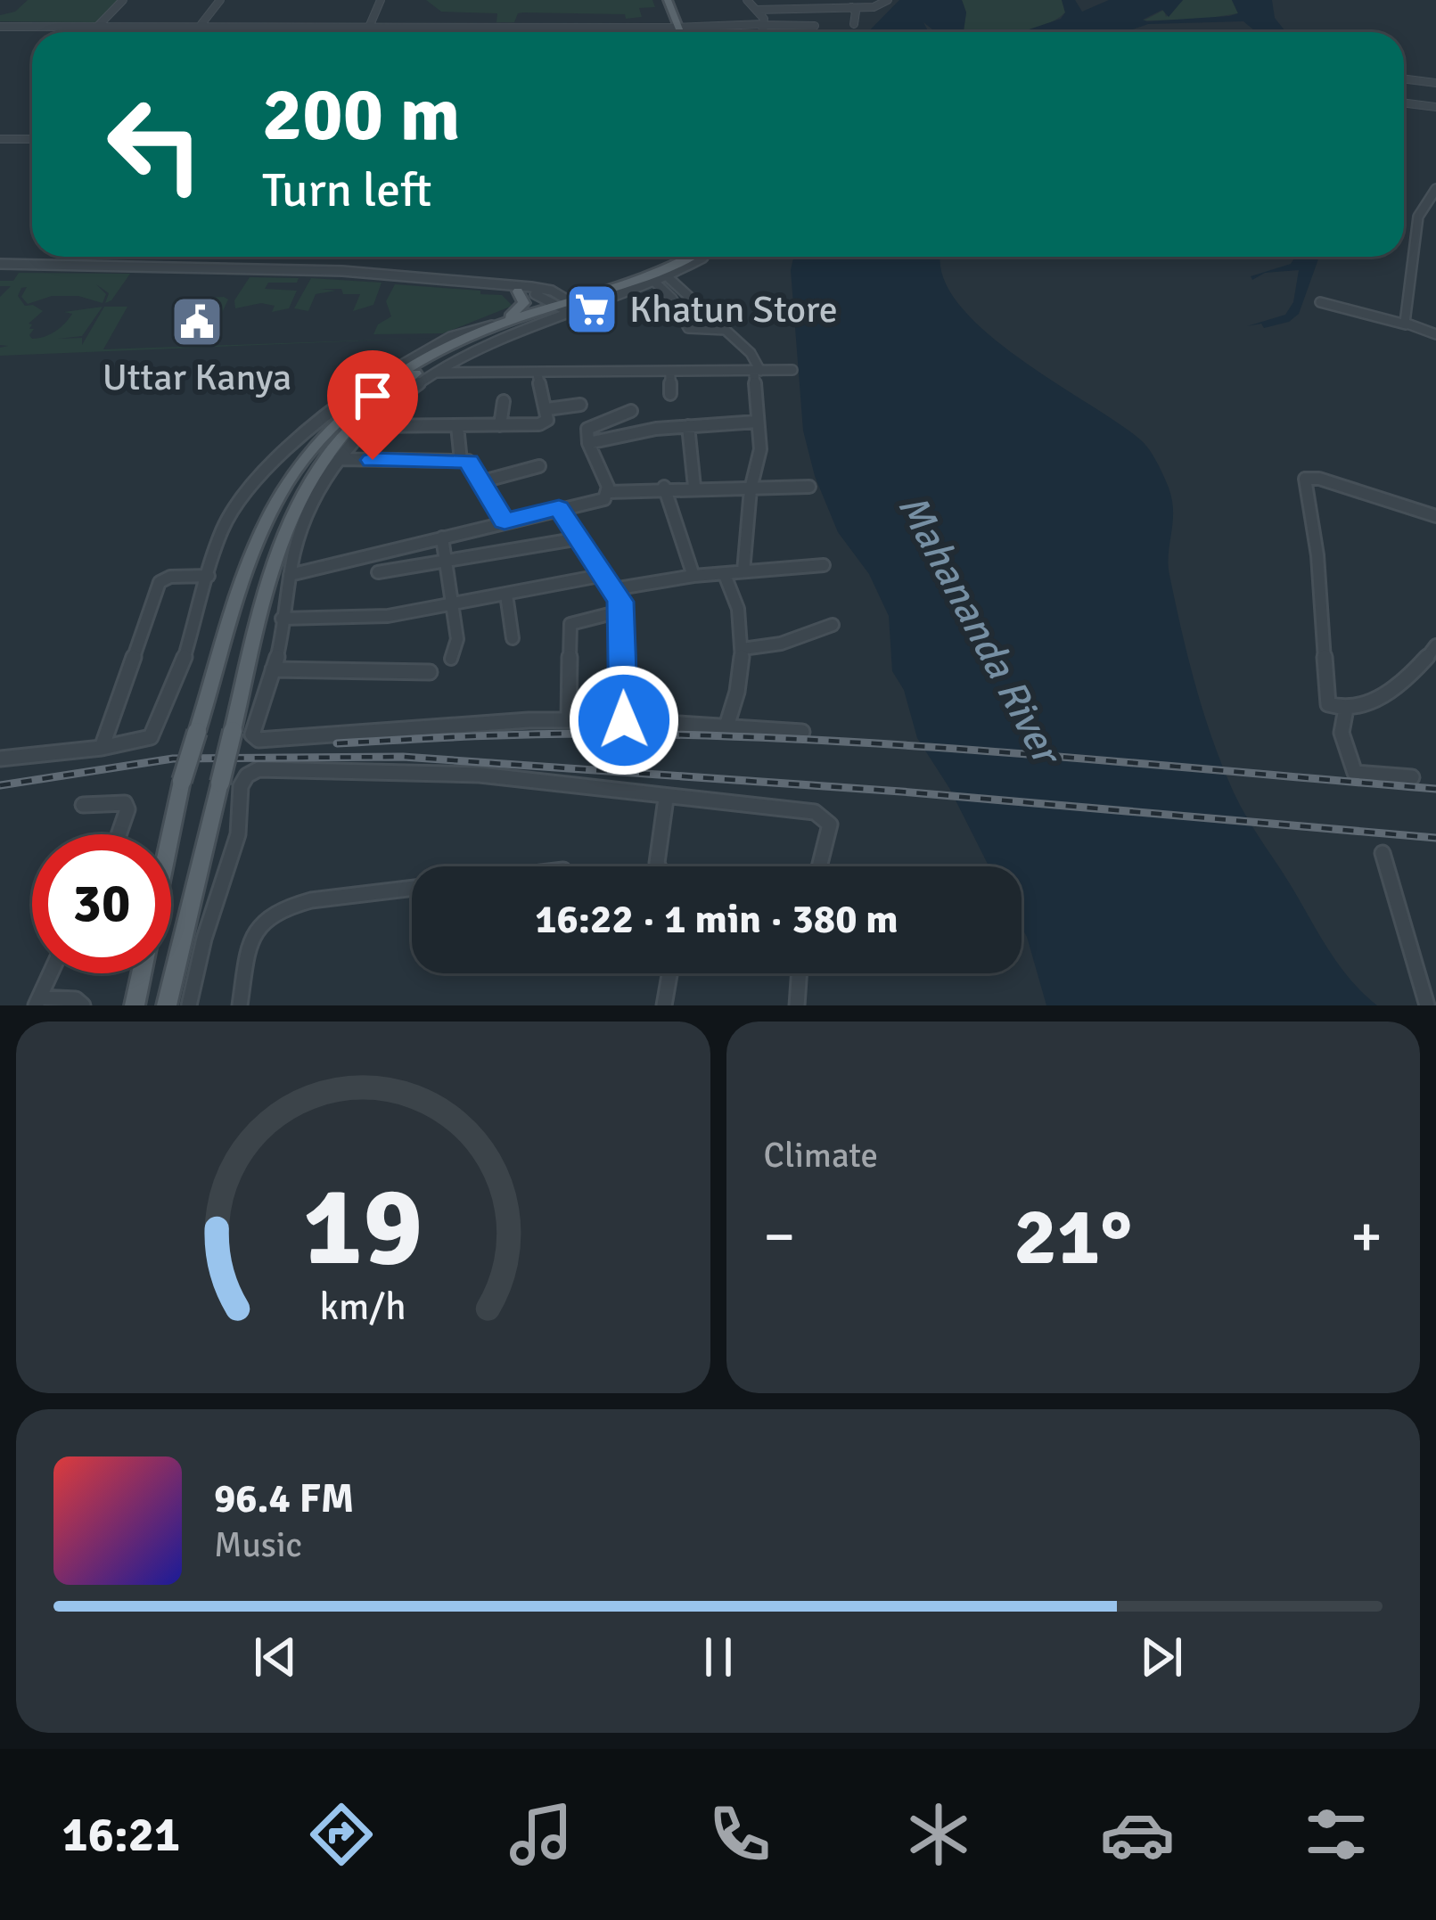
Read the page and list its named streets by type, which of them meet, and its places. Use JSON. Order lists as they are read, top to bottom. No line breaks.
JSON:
{"water":["Mahananda River"],"places":{"supermarket":["Khatun Store"],"public building":["Uttar Kanya"]},"page":{"turn":["200 m","Turn left"],"limit":"30","trip":"16:22 · 1 min · 380 m","tile":"Climate","heat":["−","21°","+"],"song":["96.4 FM","Music"],"tabs":"16:21","gauge":["19","km/h"]}}
